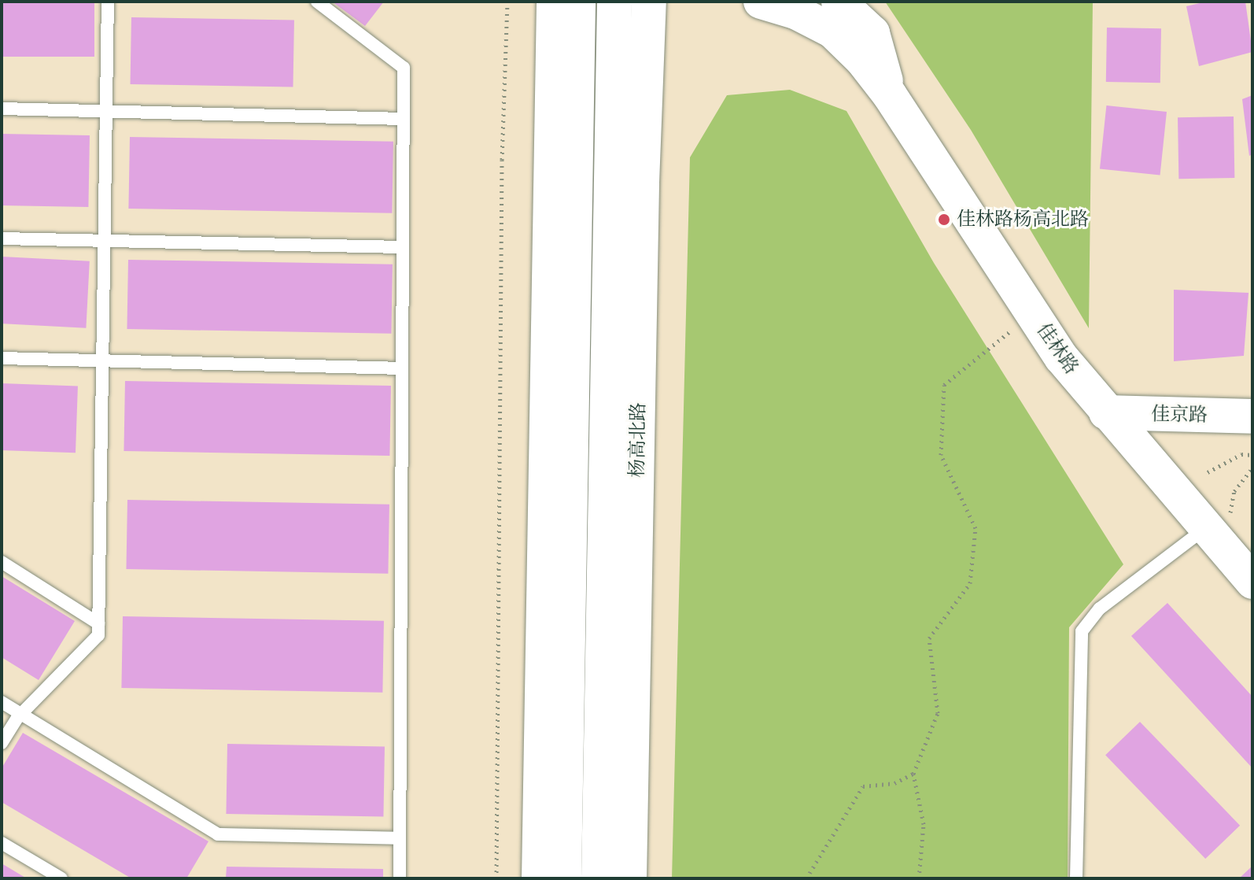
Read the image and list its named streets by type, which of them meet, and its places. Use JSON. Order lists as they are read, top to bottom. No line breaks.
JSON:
{"streets":{"main road":["佳林路","佳京路","杨高北路"]},"crossings":[["佳林路","佳京路"]],"places":["佳林路杨高北路"]}
